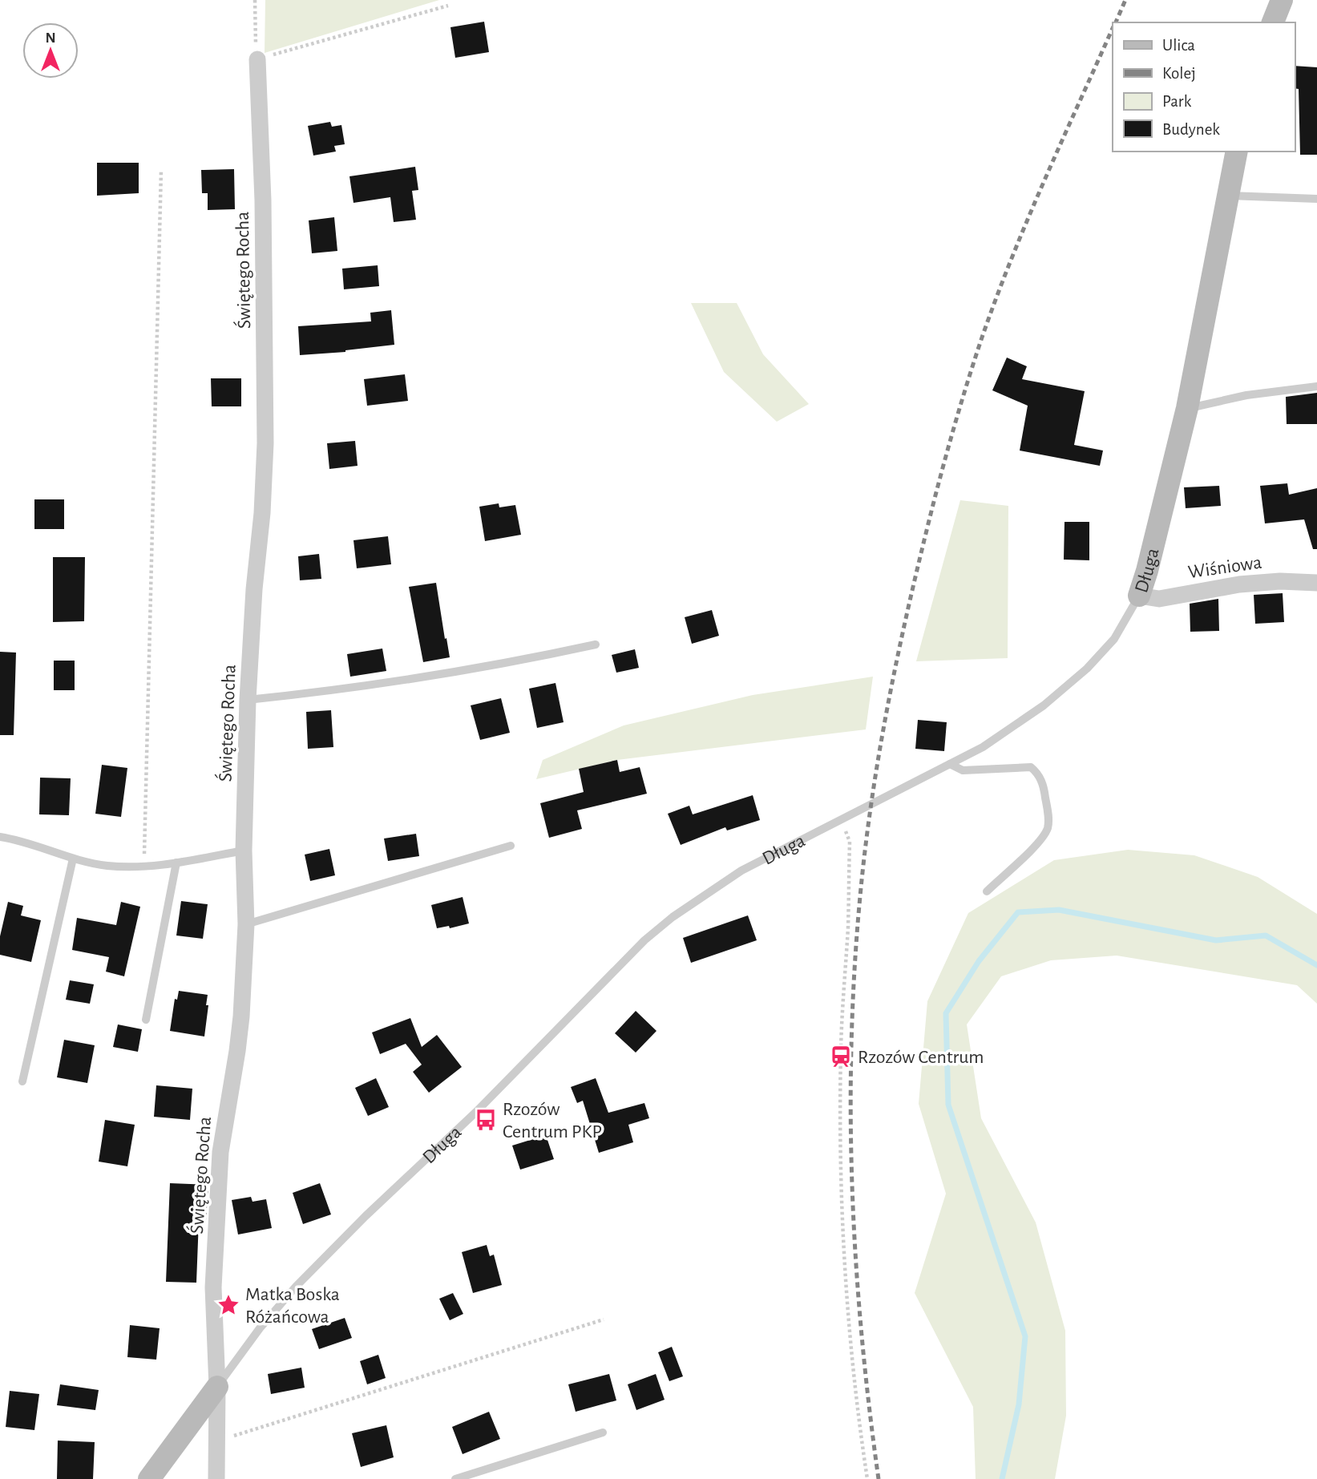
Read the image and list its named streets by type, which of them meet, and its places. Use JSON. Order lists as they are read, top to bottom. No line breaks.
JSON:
{"streets":{"street":["Świętego Rocha","Wiśniowa","Długa"]},"crossings":[["Świętego Rocha","Długa"],["Wiśniowa","Długa"]],"places":{"station":["Rzozów Centrum"],"bus stop":["Rzozów Centrum PKP"],"place":["Matka Boska Różańcowa"]},"legend":["Ulica","Kolej","Park","Budynek"],"north":"top"}
